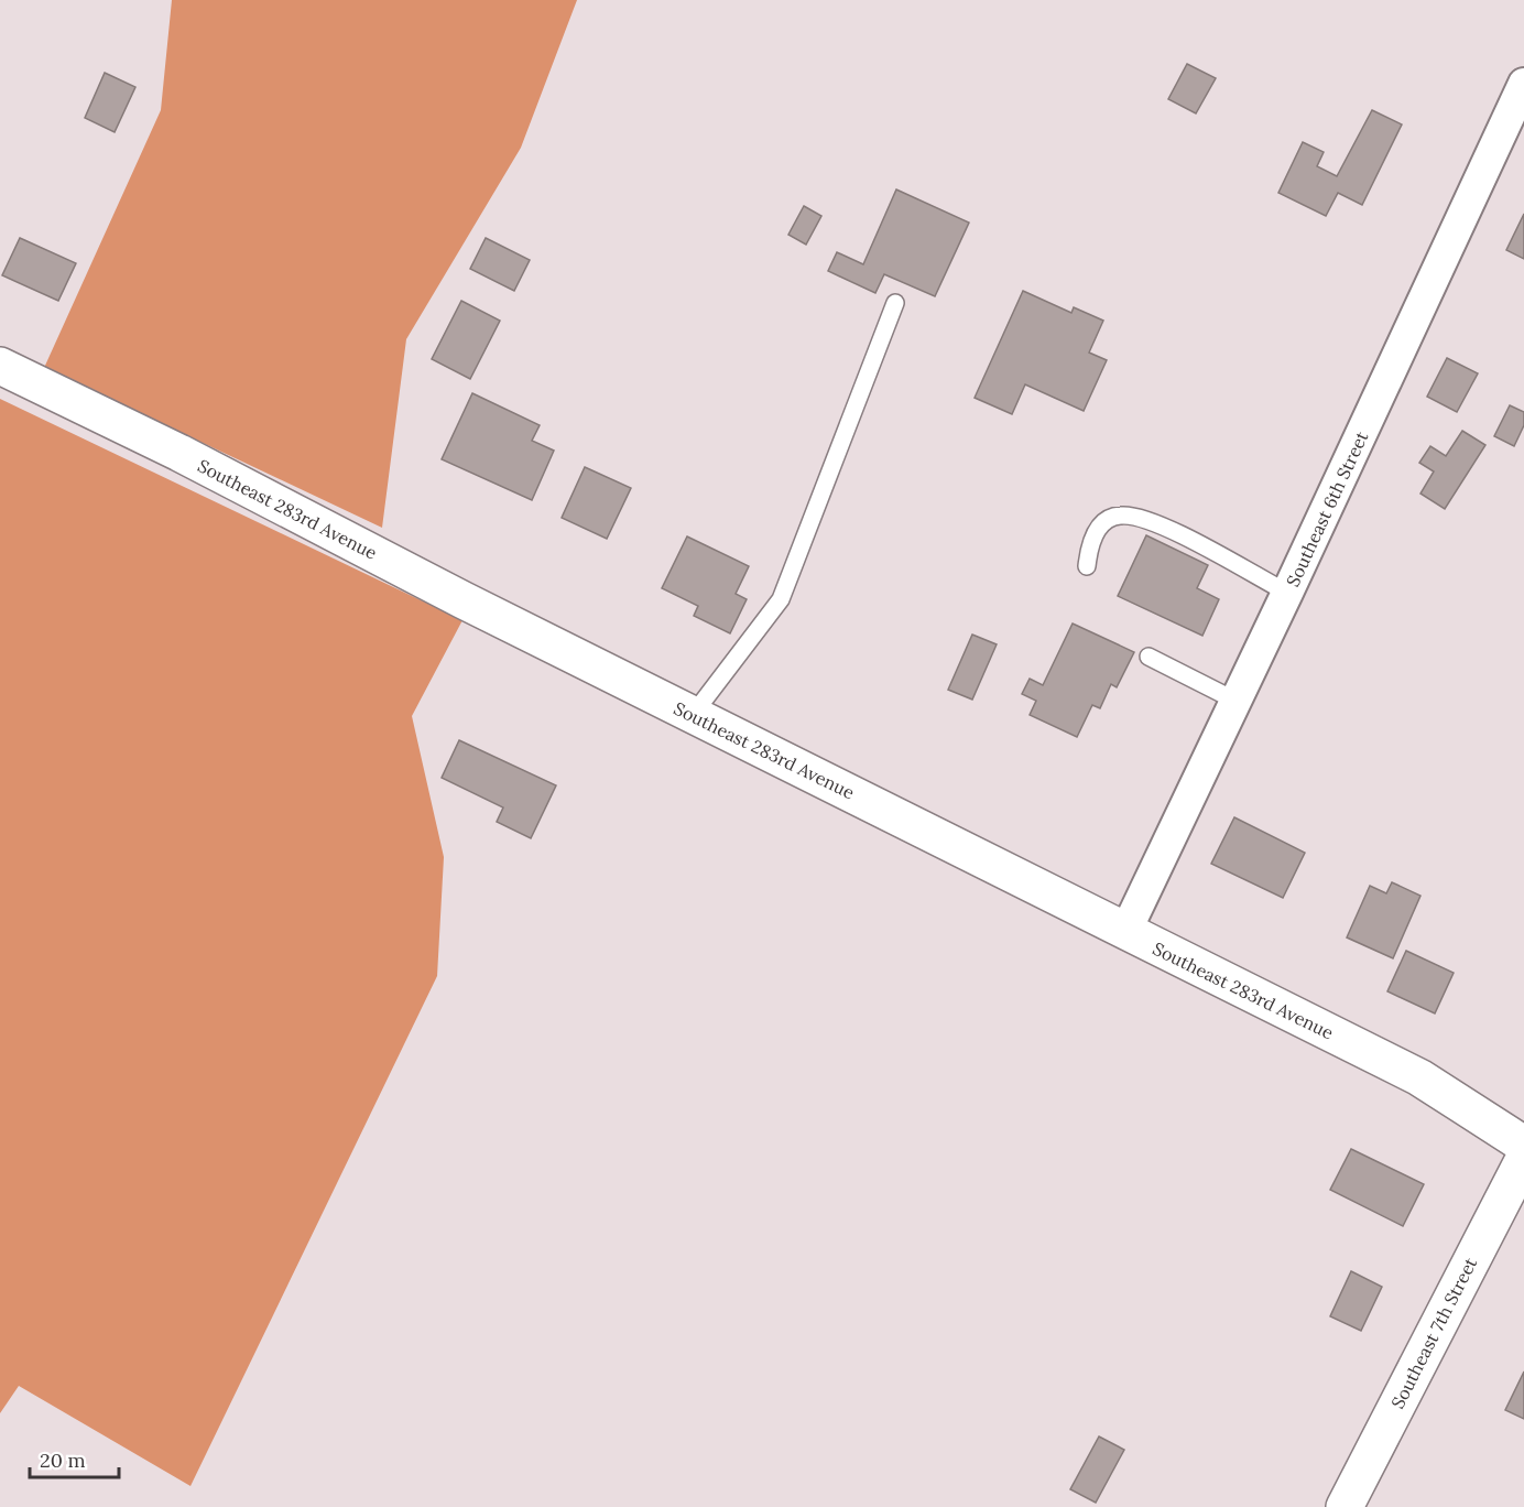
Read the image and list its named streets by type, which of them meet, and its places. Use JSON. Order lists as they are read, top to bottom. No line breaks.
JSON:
{"streets":{"street":["Southeast 283rd Avenue","Southeast 6th Street","Southeast 7th Street"]},"crossings":[["Southeast 283rd Avenue","Southeast 6th Street"]],"scale_bar":"20 m"}
